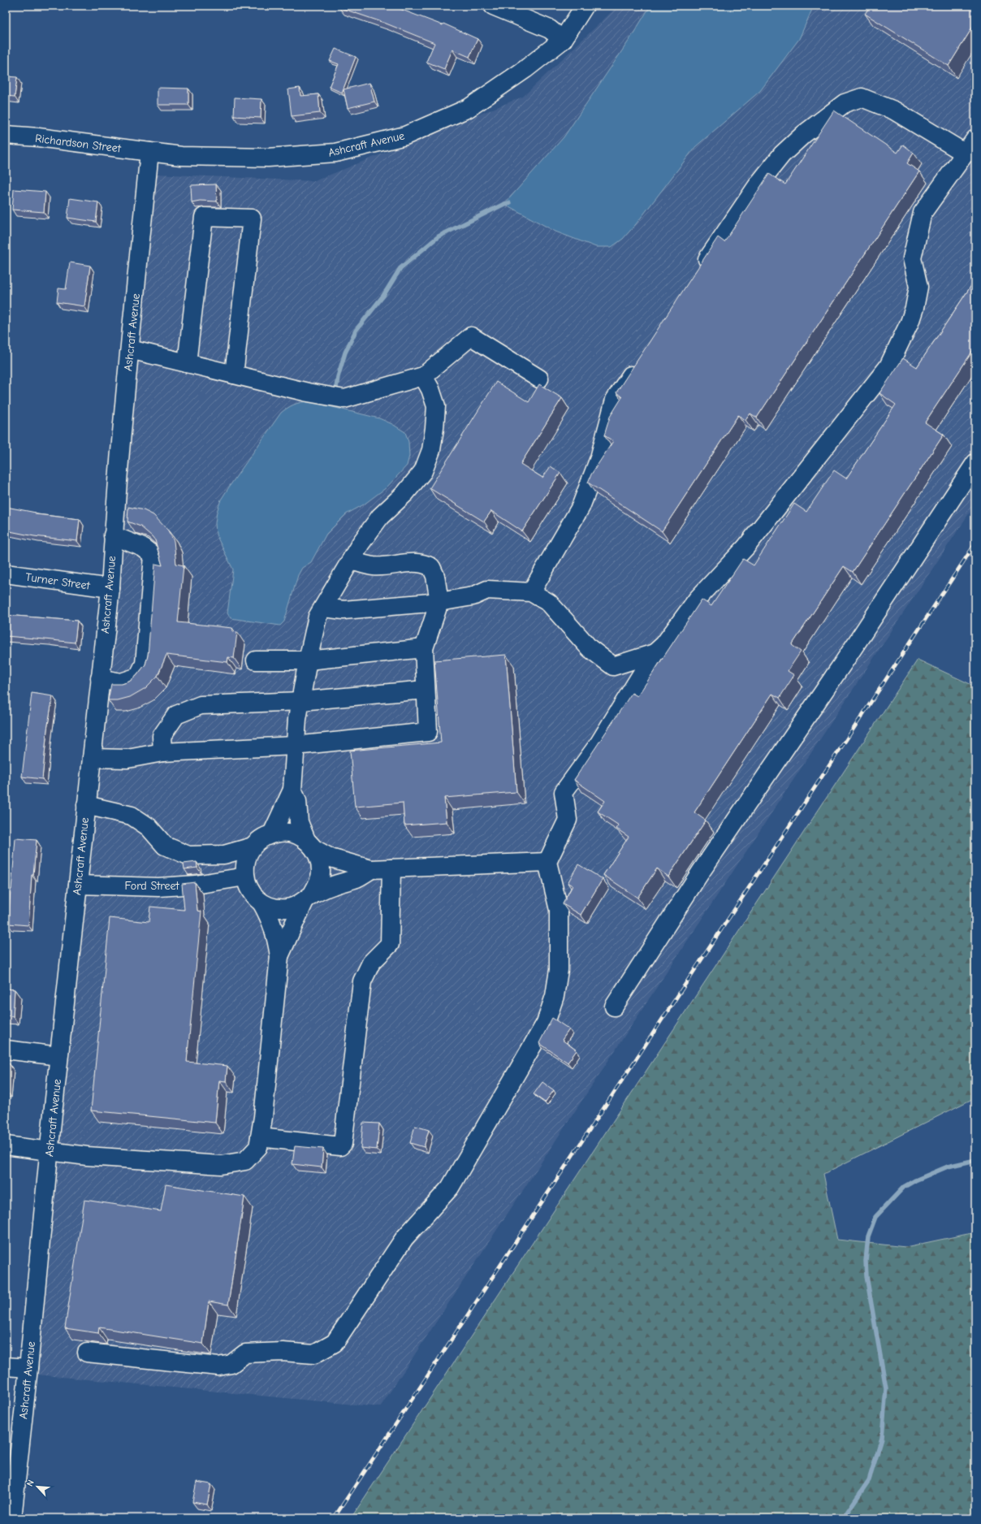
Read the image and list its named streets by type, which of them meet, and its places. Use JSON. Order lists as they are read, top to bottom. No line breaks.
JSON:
{"streets":{"street":["Richardson Street","Ashcraft Avenue","Turner Street","Ford Street"]},"crossings":[["Richardson Street","Ashcraft Avenue"],["Ashcraft Avenue","Turner Street"],["Ashcraft Avenue","Ford Street"]],"north":"top left"}
